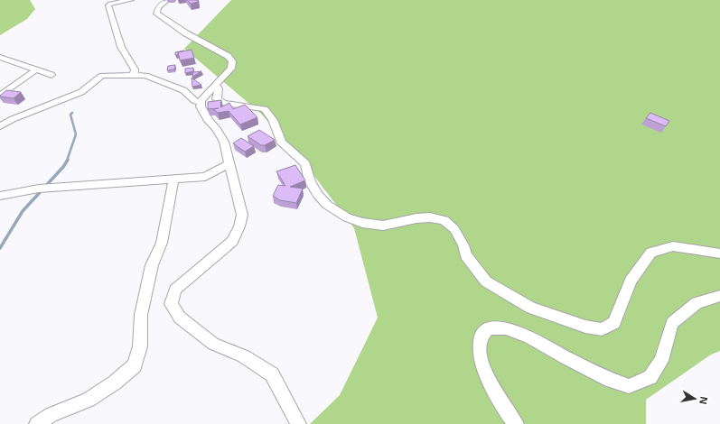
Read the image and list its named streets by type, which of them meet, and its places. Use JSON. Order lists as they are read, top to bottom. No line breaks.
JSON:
{"north":"right"}
